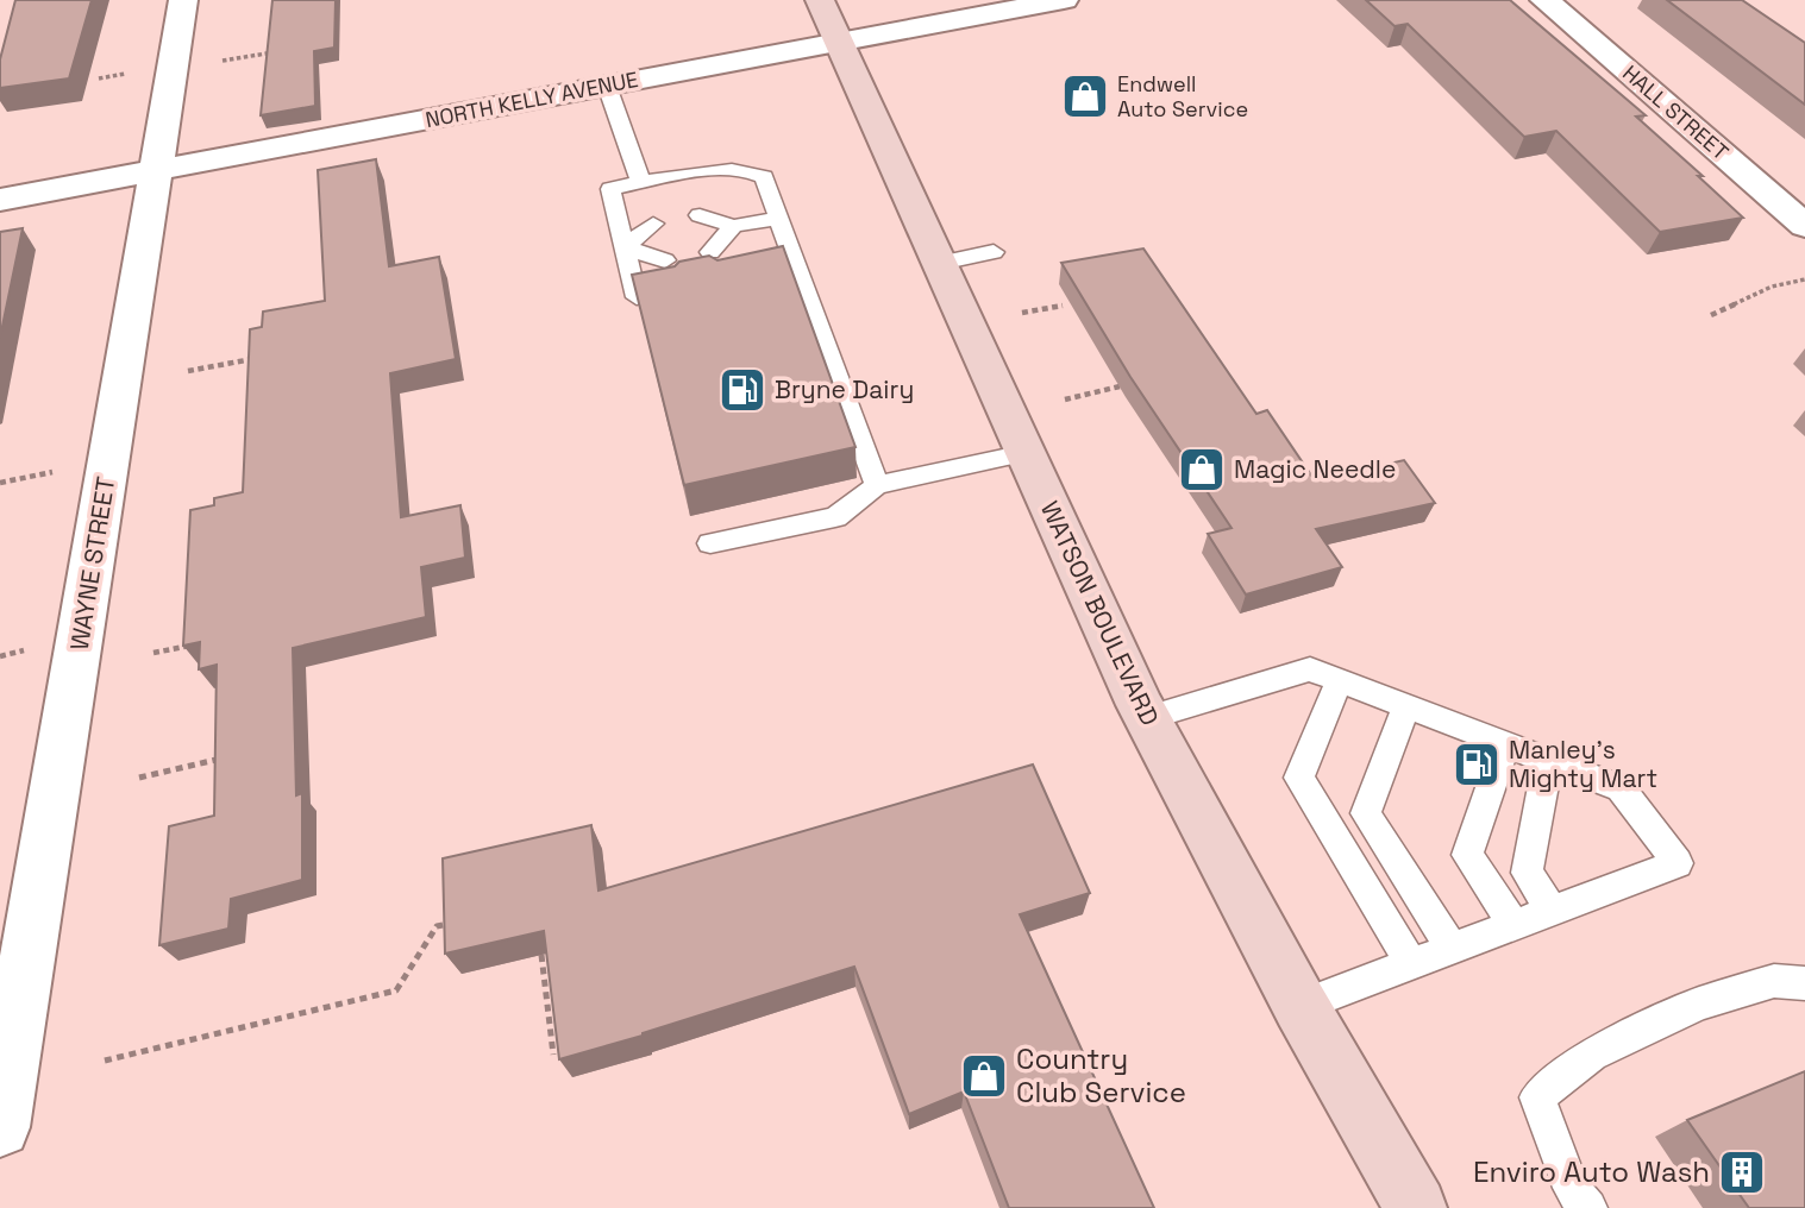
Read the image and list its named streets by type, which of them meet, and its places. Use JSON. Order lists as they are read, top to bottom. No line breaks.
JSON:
{"streets":{"street":["NORTH KELLY AVENUE","HALL STREET","WAYNE STREET","WATSON BOULEVARD"]},"crossings":[["NORTH KELLY AVENUE","WAYNE STREET"],["NORTH KELLY AVENUE","WATSON BOULEVARD"]],"places":{"shop":["Endwell Auto Service","Magic Needle","Country Club Service"],"fuel station":["Bryne Dairy","Manley's Mighty Mart"],"building":["Enviro Auto Wash"]}}
